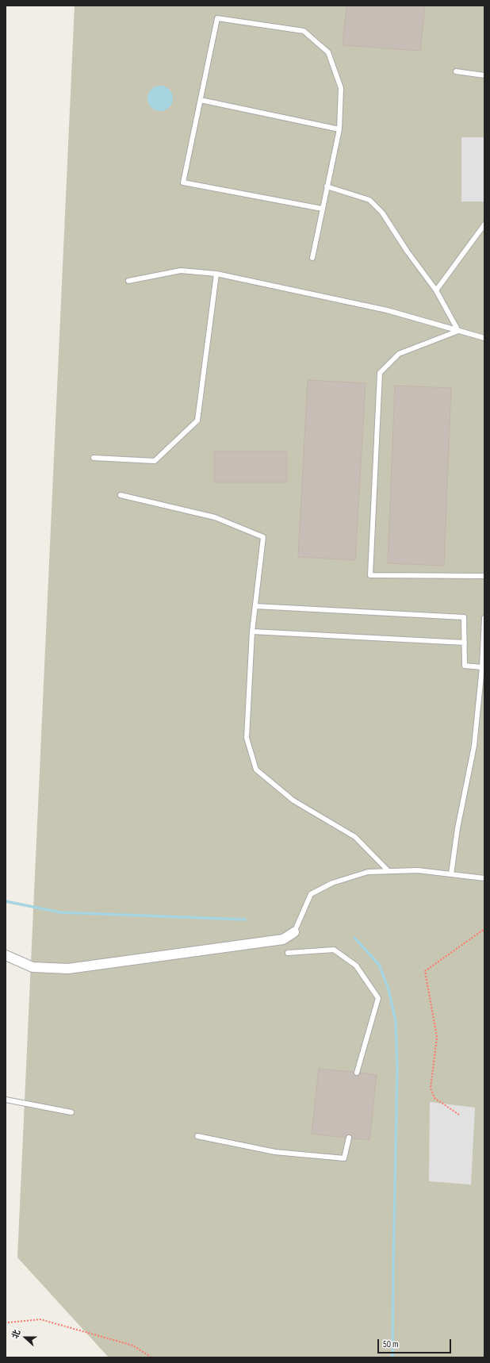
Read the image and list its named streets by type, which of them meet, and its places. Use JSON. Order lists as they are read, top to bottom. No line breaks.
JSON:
{"scale_bar":"50 m","north":"left"}
